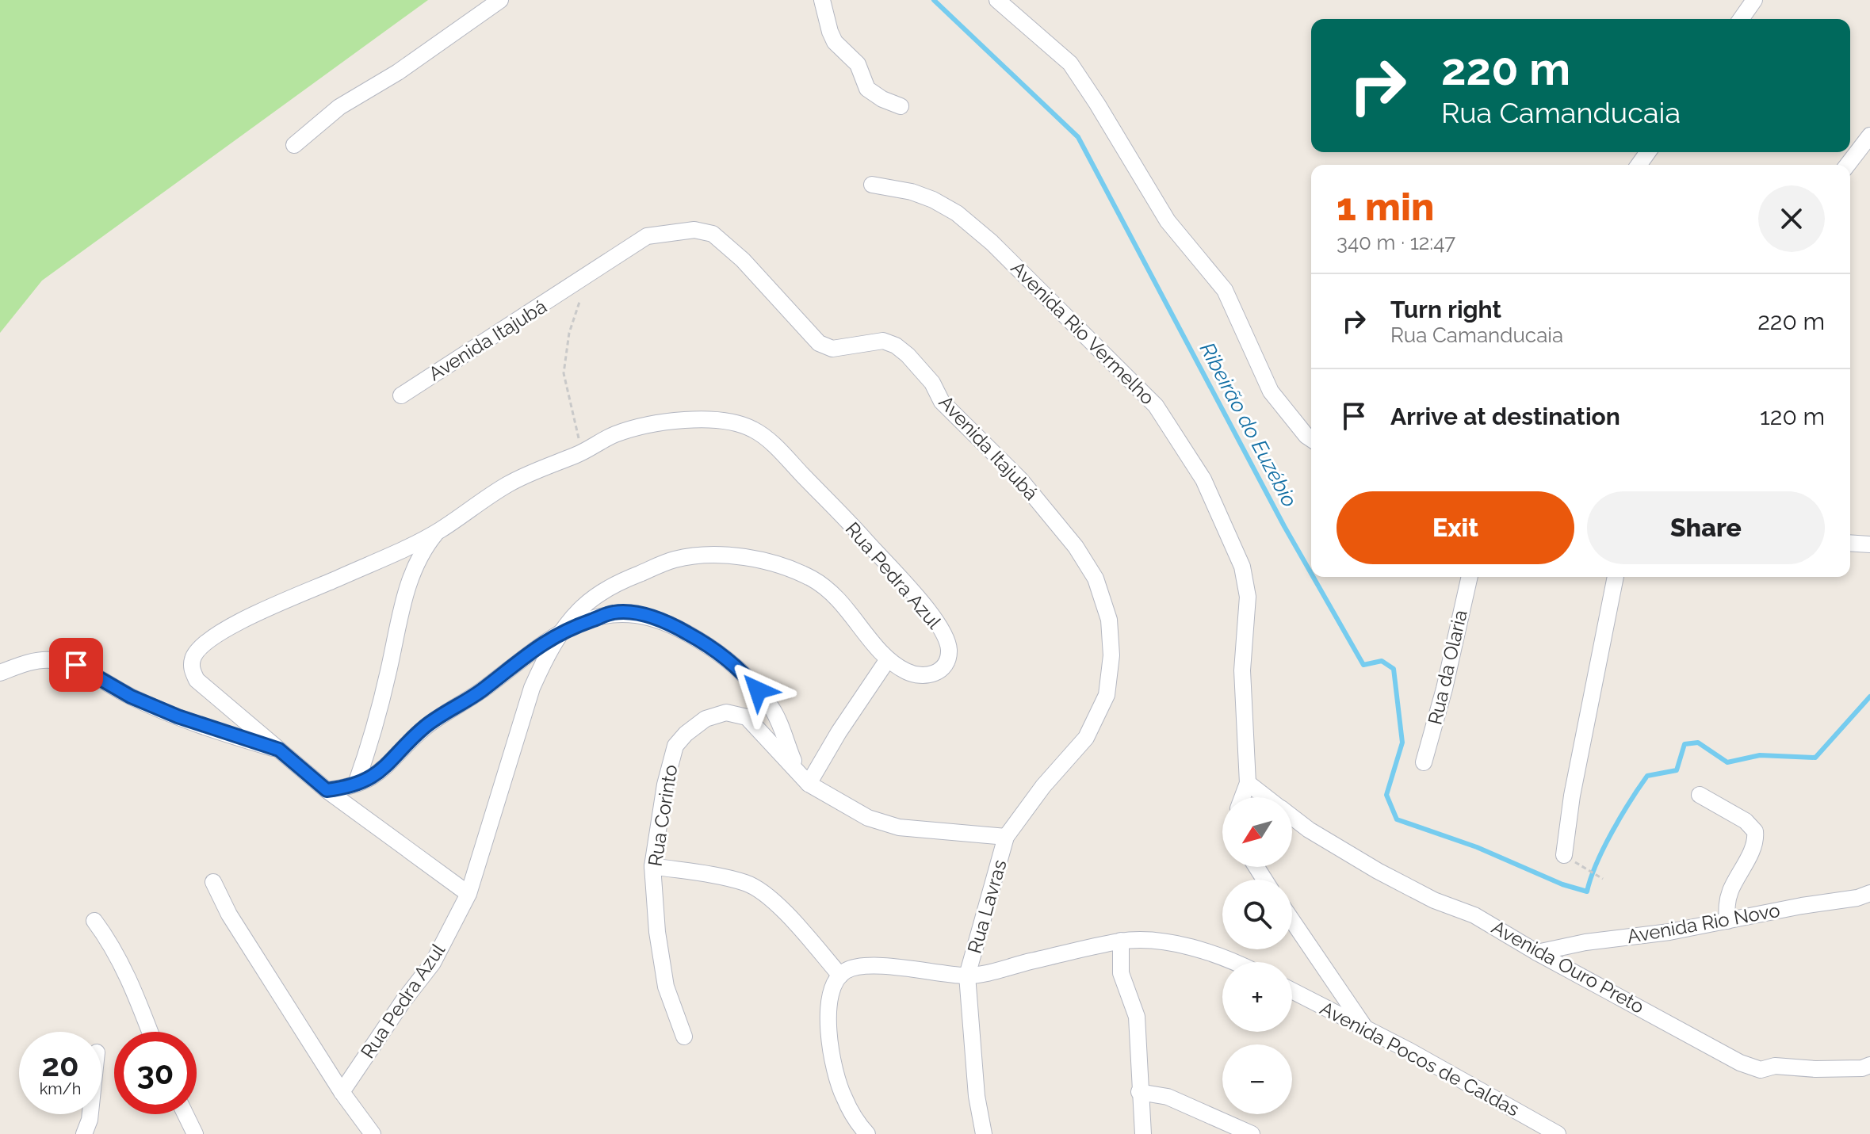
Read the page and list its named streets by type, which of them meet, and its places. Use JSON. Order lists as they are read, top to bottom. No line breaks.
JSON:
{"streets":{"street":["Avenida Rio Vermelho","Avenida Itajubá","Rua Pedra Azul","Rua da Olaria","Rua Corinto","Rua Lavras","Avenida Rio Novo","Avenida Ouro Preto","Avenida Pocos de Caldas"]},"crossings":[["Avenida Rio Vermelho","Avenida Ouro Preto"],["Avenida Itajubá","Rua Corinto"],["Avenida Itajubá","Rua Lavras"],["Rua Corinto","Rua Lavras"],["Avenida Rio Novo","Avenida Ouro Preto"]],"water":["Ribeirão do Euzébio"],"north":"bottom left","page":{"turn":["220 m","Rua Camanducaia"],"heading":["1 min","340 m · 12:47"],"list":[{"name":"Turn right","note":"Rua Camanducaia","value":"220 m"},{"name":"Arrive at destination","value":"120 m"}],"buttons":["Exit","Share"],"map_buttons":["+","−"],"speed":"20 km/h","limit":"30"}}
